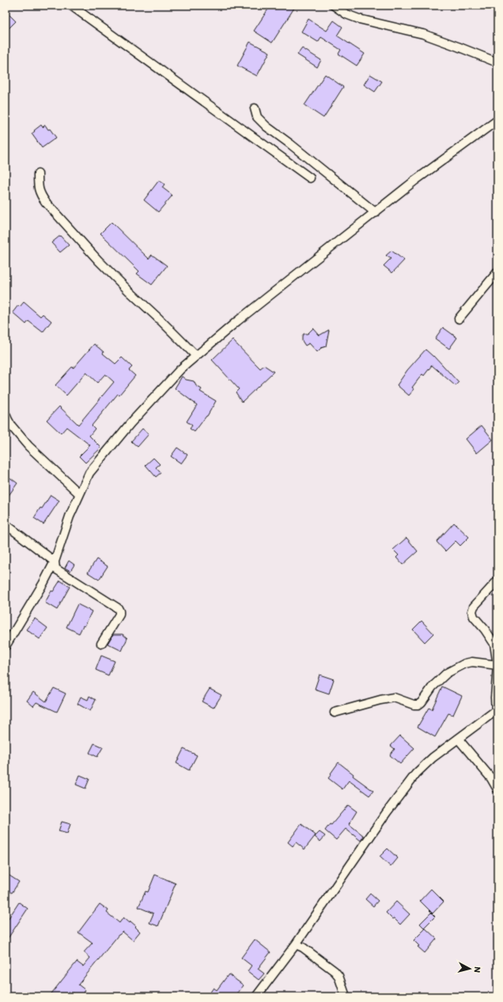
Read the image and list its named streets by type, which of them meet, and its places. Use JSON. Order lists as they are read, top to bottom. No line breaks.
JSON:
{"north":"right"}
